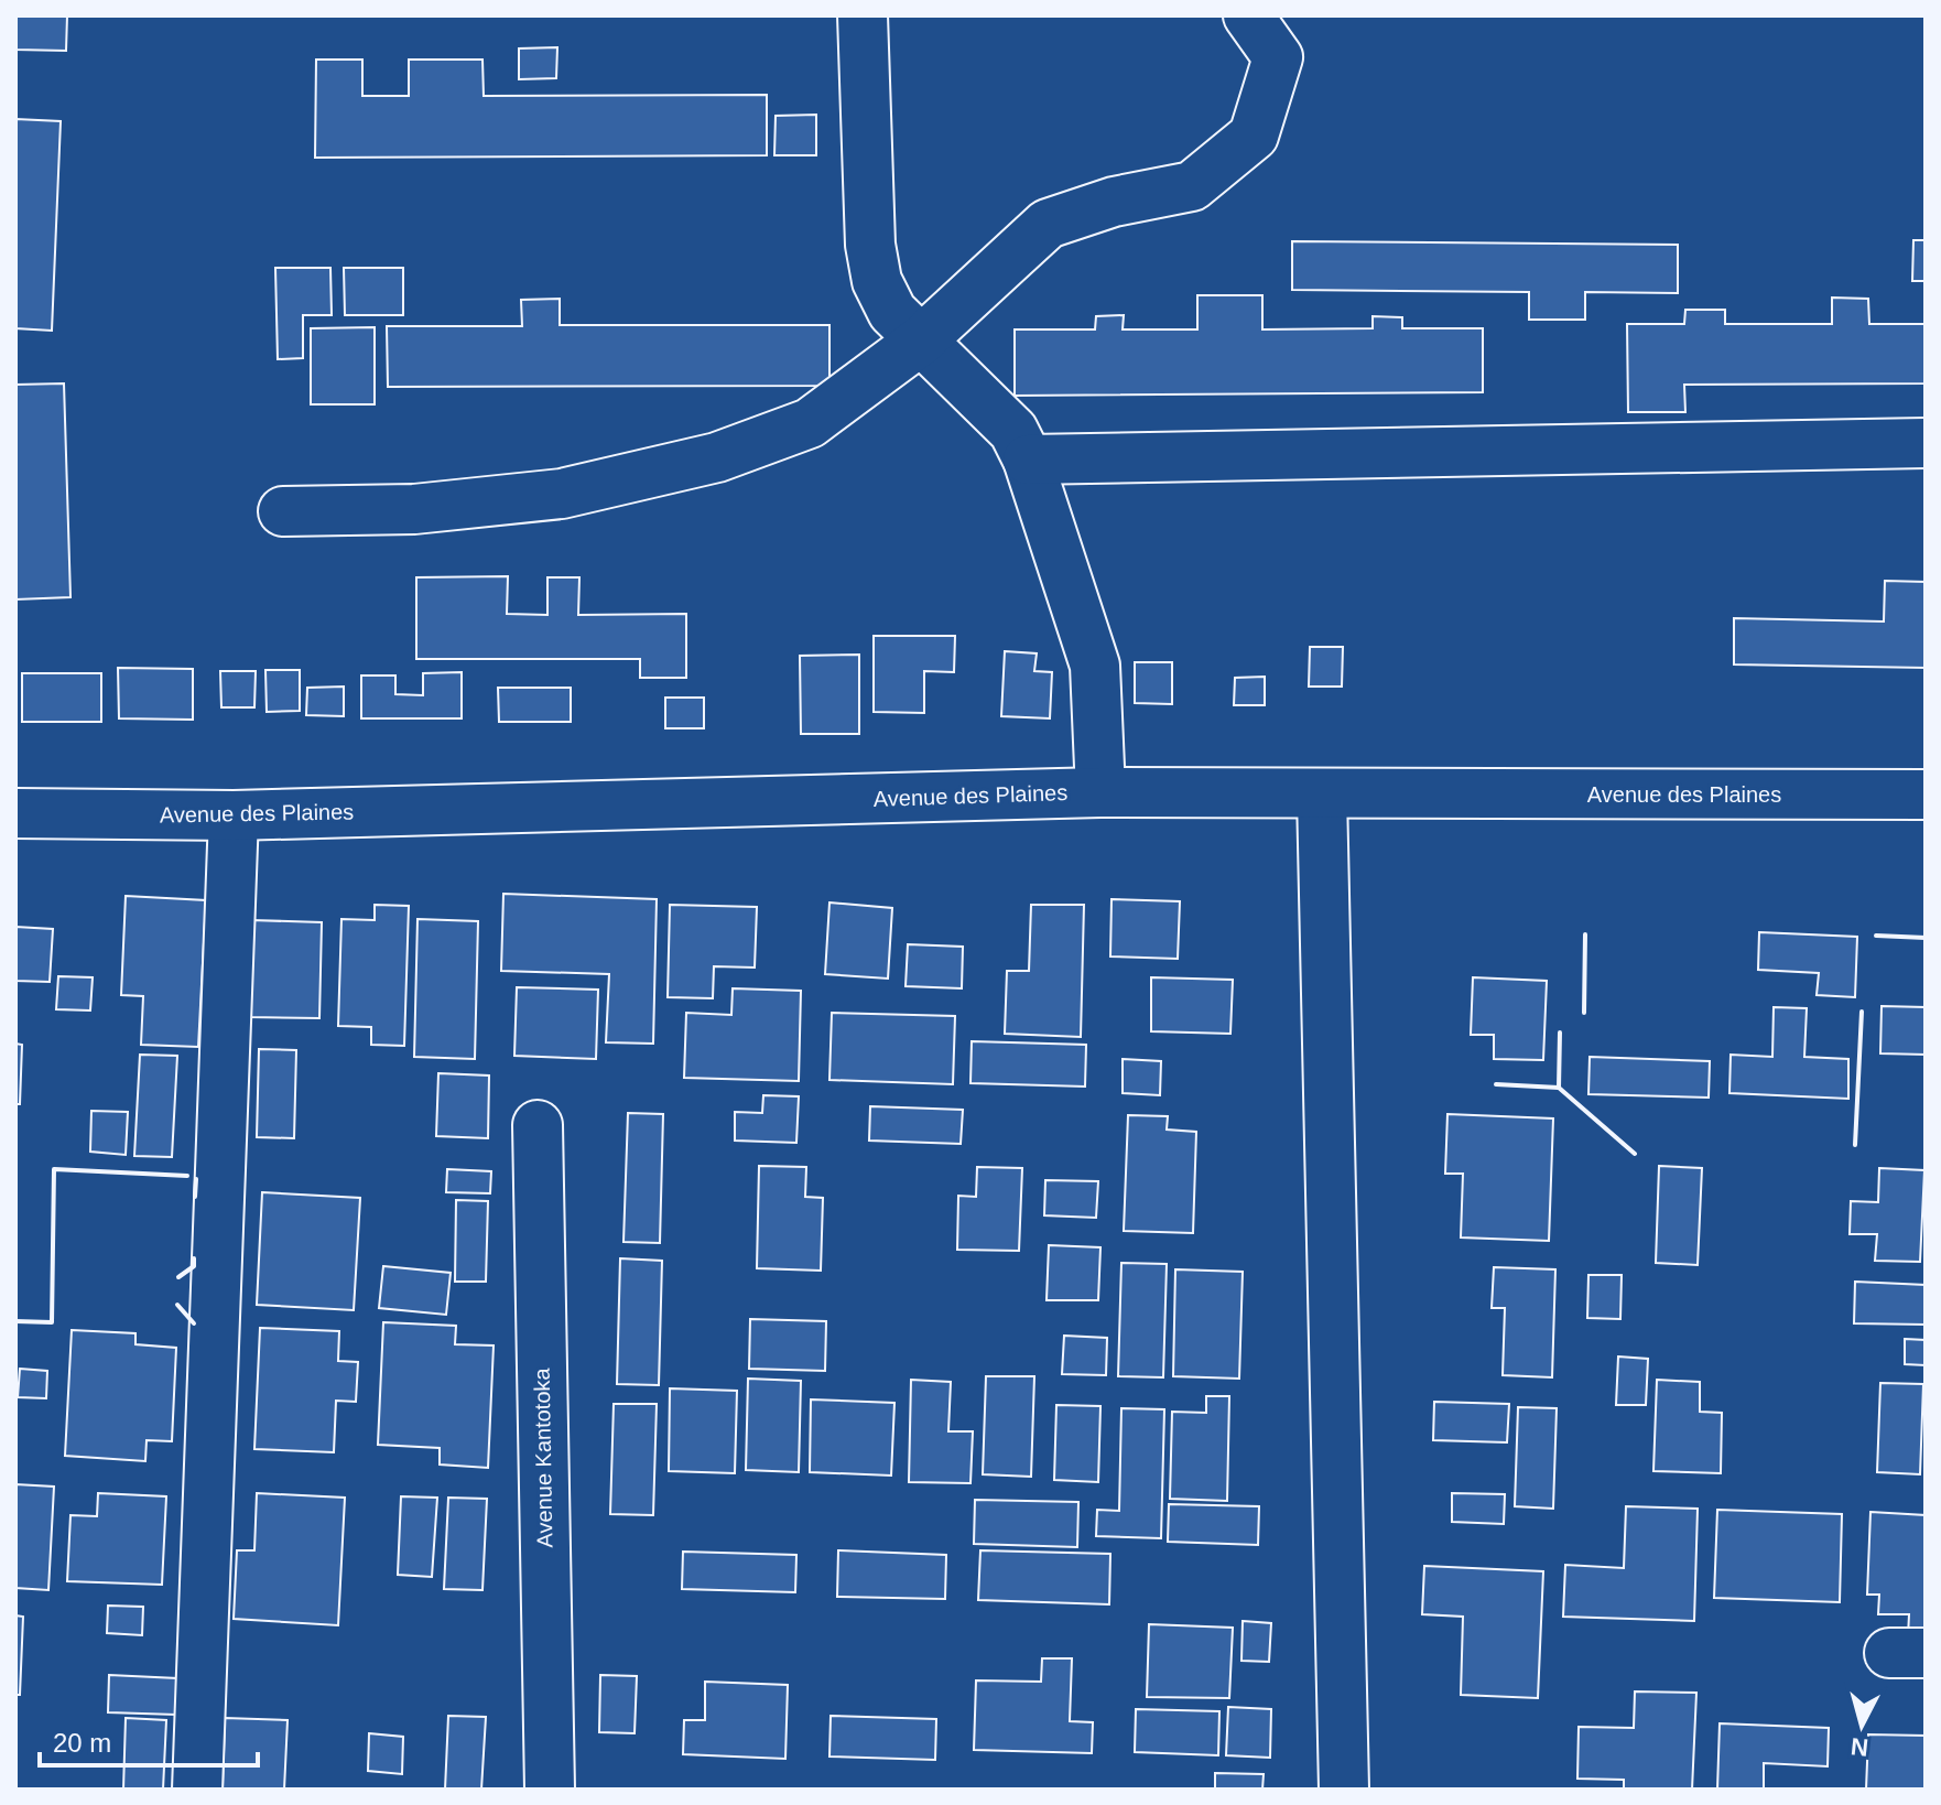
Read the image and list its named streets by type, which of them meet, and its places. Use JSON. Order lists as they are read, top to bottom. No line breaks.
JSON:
{"streets":{"street":["Avenue des Plaines","Avenue Kantotoka"]},"scale_bar":"20 m","north":"bottom"}
